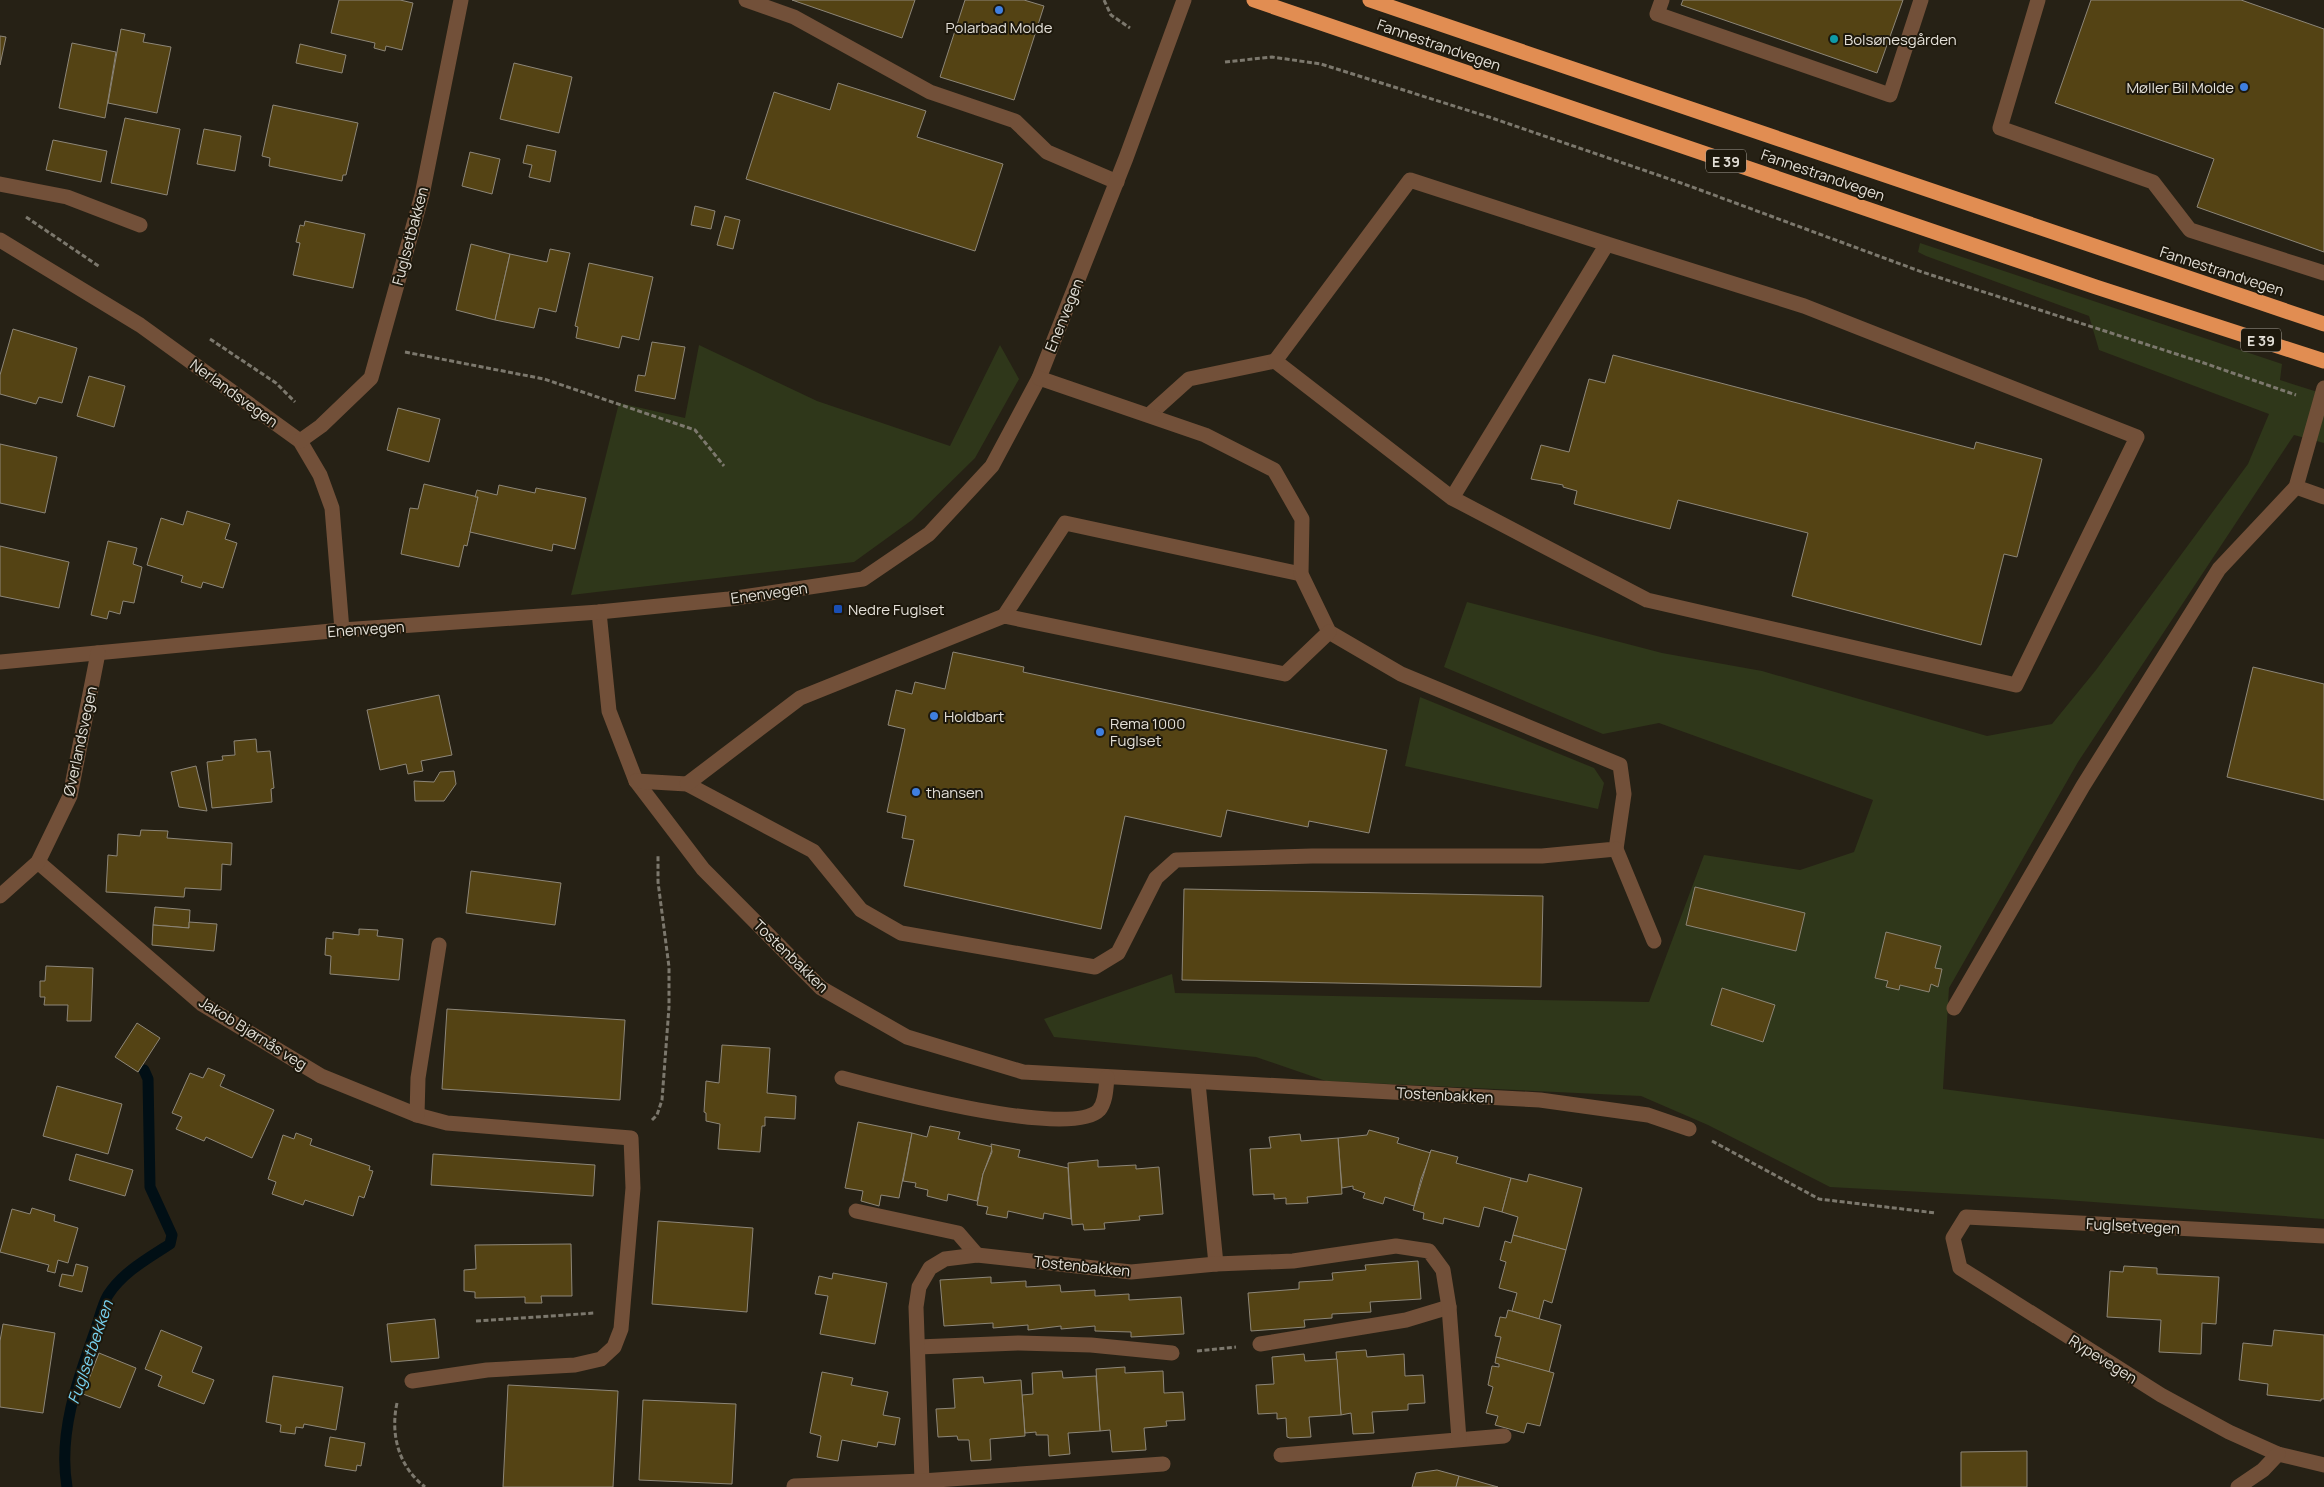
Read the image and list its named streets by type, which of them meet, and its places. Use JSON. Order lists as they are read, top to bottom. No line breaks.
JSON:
{"streets":{"highway":["Fannestrandvegen","E 39"],"street":["Fuglsetbakken","Enenvegen","Nerlandsvegen","Øverlandsvegen","Tostenbakken","Jakob Bjørnås veg","Fuglsetvegen","Rypevegen"]},"crossings":[["Fuglsetbakken","Nerlandsvegen"],["Enenvegen","Nerlandsvegen"],["Enenvegen","Øverlandsvegen"],["Enenvegen","Tostenbakken"],["Øverlandsvegen","Jakob Bjørnås veg"],["Fuglsetvegen","Rypevegen"]],"water":["Fuglsetbekken"],"places":{"other":["Polarbad Molde","Bolsønesgården","Møller Bil Molde","Holdbart","Rema 1000 Fuglset","thansen"],"transit":["Nedre Fuglset"]}}
